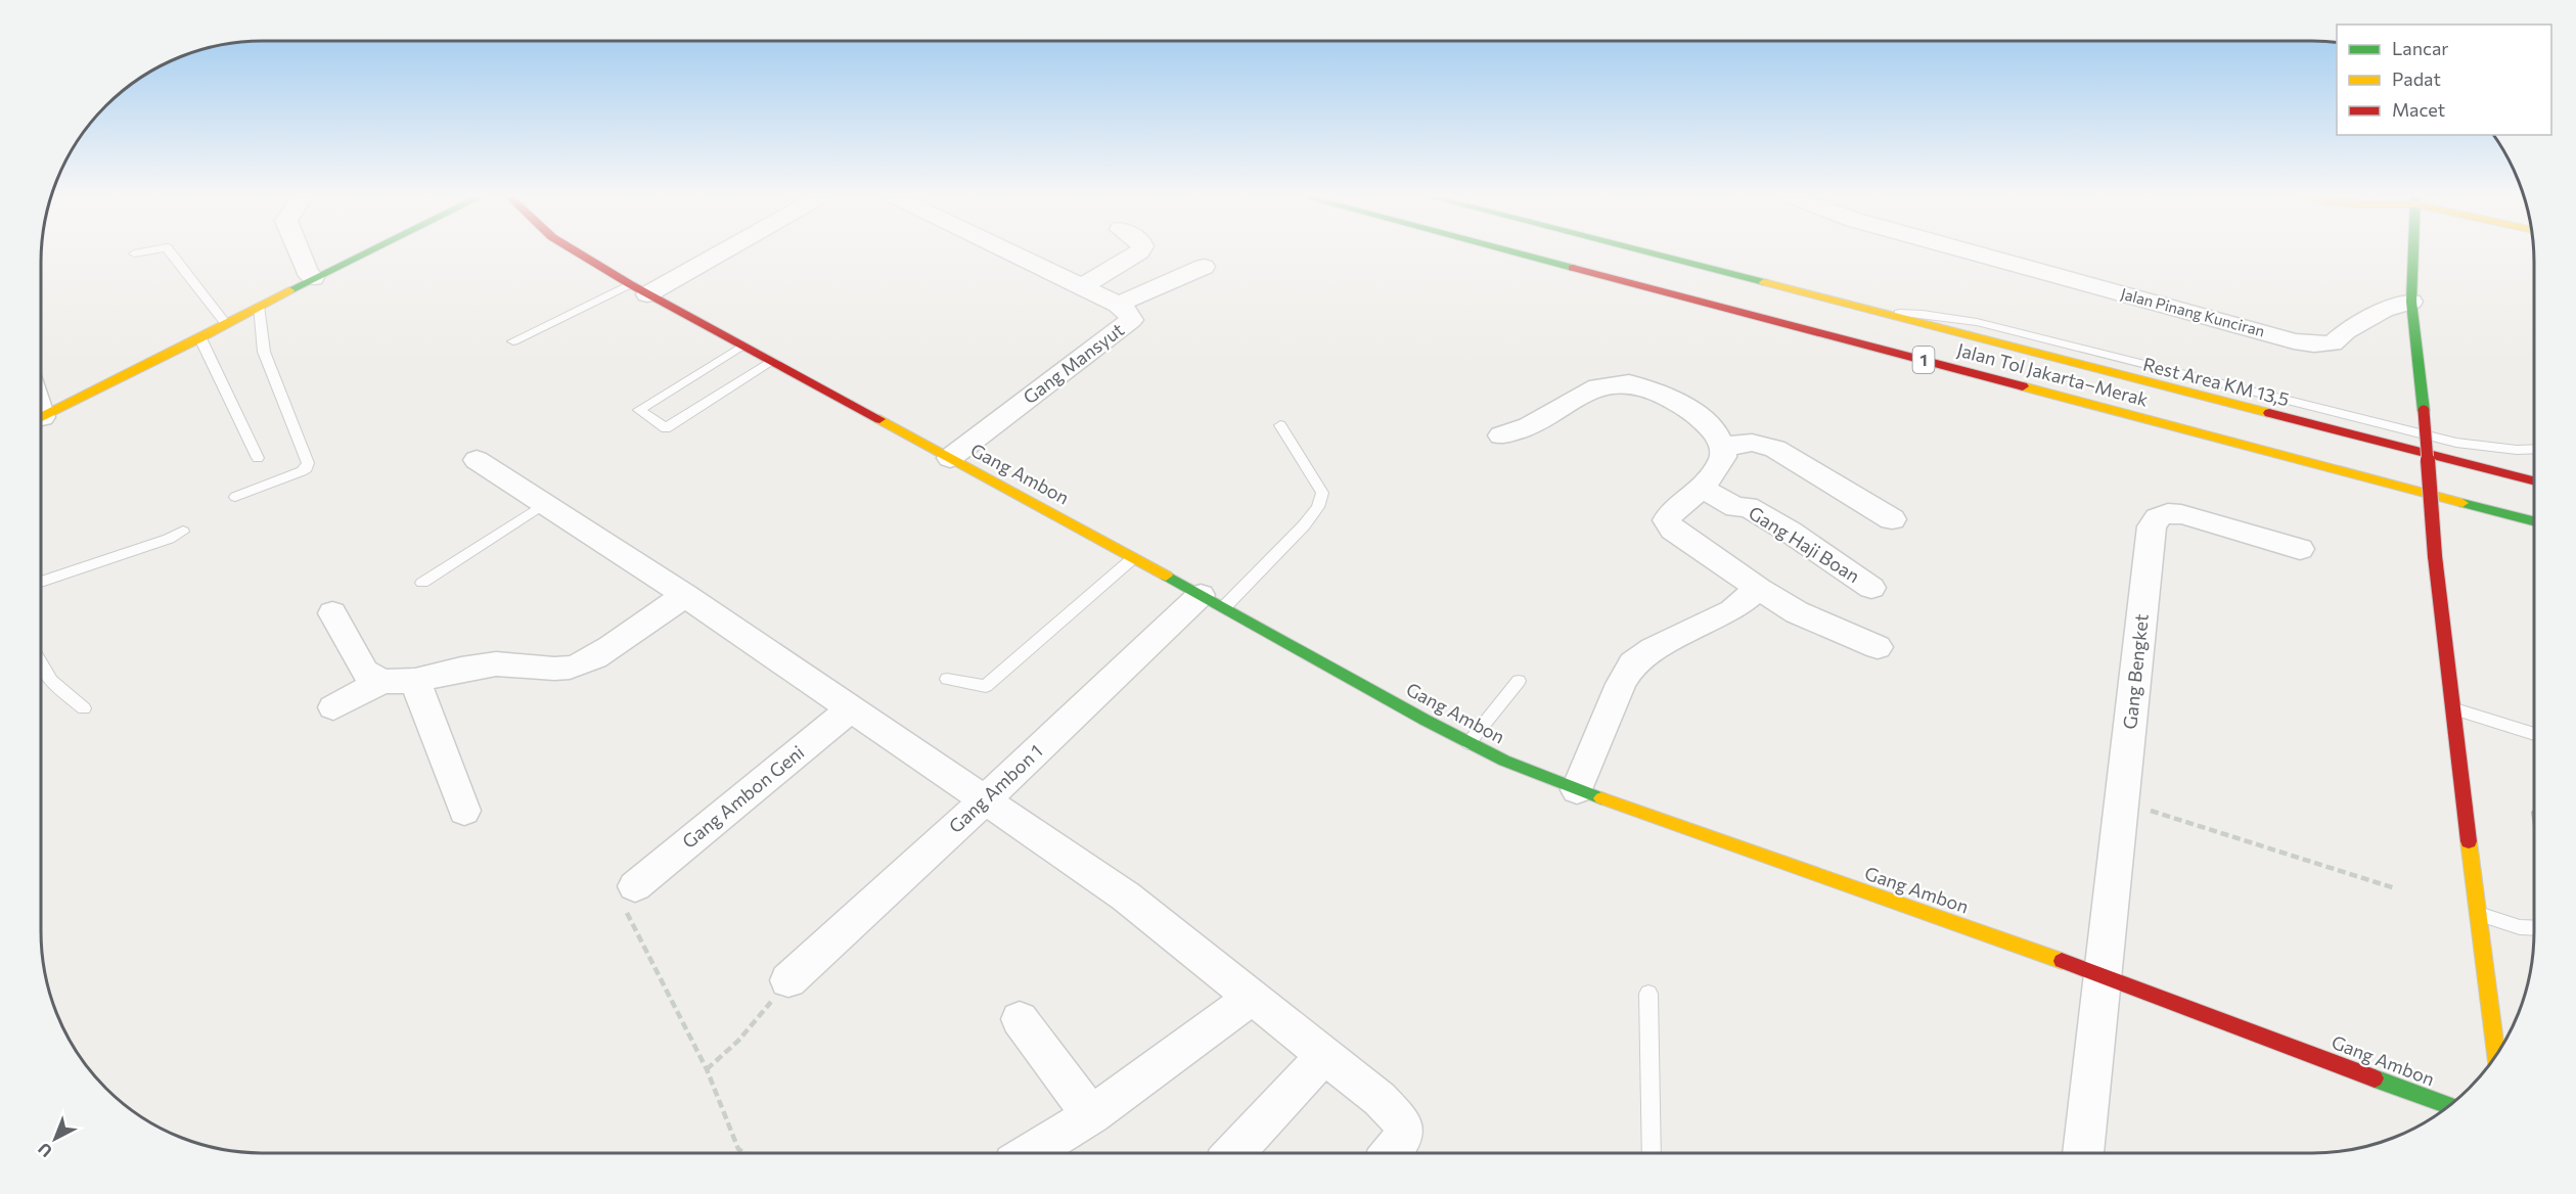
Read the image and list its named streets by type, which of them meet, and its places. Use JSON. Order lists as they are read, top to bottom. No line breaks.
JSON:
{"streets":{"main road":["1","Jalan Tol Jakarta–Merak","Gang Ambon"],"street":["Jalan Pinang Kunciran","Gang Mansyut","Gang Haji Boan","Gang Bengket","Gang Ambon 1","Gang Ambon Geni"],"lane":["Rest Area KM 13,5"]},"crossings":[["Gang Mansyut","Gang Ambon"],["Jalan Tol Jakarta–Merak","Rest Area KM 13,5"],["Gang Ambon","Gang Bengket"],["Gang Ambon","Gang Ambon 1"]],"legend":["Lancar","Padat","Macet"],"north":"bottom left"}
